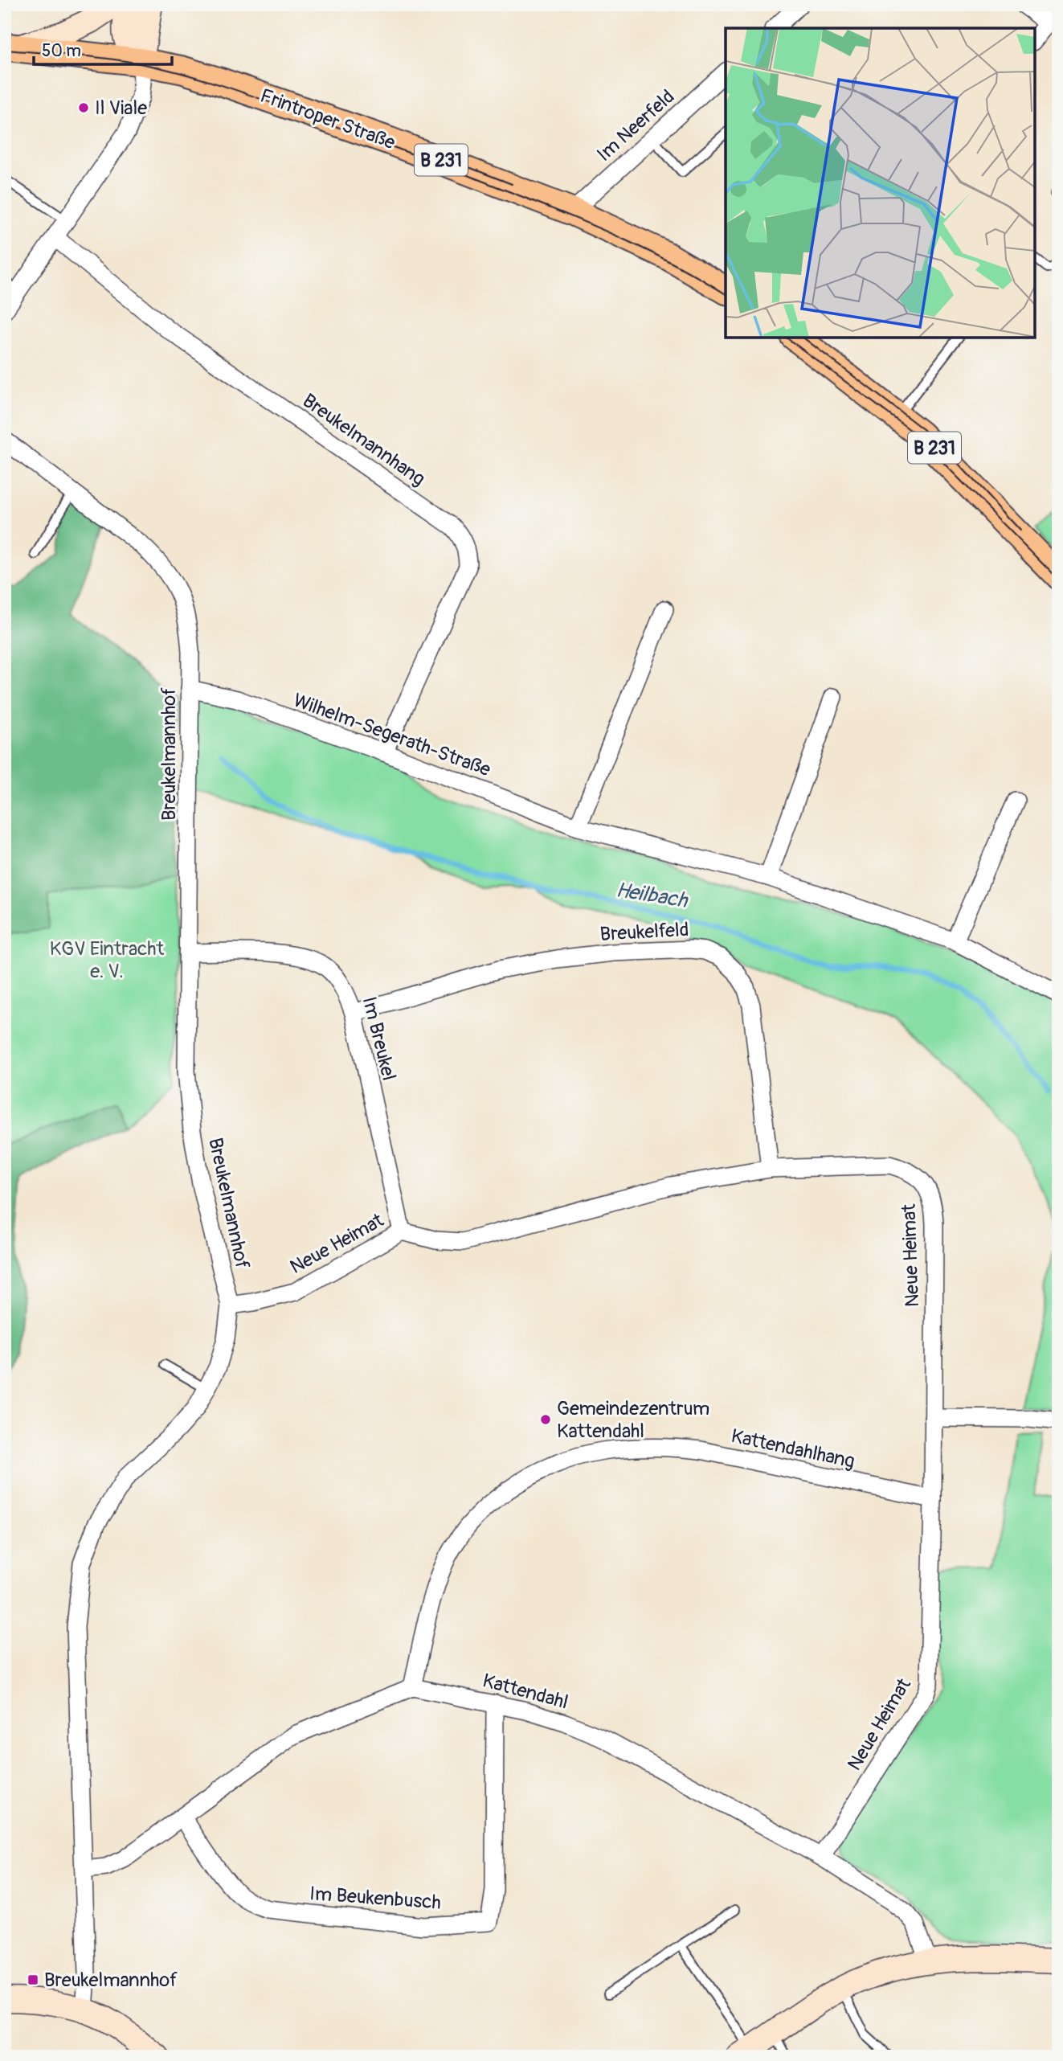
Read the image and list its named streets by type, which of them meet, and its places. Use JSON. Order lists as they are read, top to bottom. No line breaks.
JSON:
{"streets":{"main road":["Frintroper Straße","B 231"],"street":["Im Neerfeld","Breukelmannhang","Wilhelm-Segerath-Straße","Breukelmannhof","Breukelfeld","Im Breukel","Neue Heimat","Kattendahlhang","Kattendahl","Im Beukenbusch"]},"crossings":[["Frintroper Straße","Im Neerfeld"],["Breukelmannhang","Wilhelm-Segerath-Straße"],["Wilhelm-Segerath-Straße","Breukelmannhof"],["Breukelmannhof","Im Breukel"],["Breukelmannhof","Neue Heimat"],["Breukelfeld","Im Breukel"],["Breukelfeld","Neue Heimat"],["Im Breukel","Neue Heimat"],["Neue Heimat","Kattendahlhang"],["Neue Heimat","Kattendahl"],["Kattendahlhang","Kattendahl"],["Kattendahl","Im Beukenbusch"]],"water":["Heilbach"],"parks":["KGV Eintracht e. V."],"places":{"other":["Il Viale","Gemeindezentrum Kattendahl"],"transit":["Breukelmannhof"]},"scale_bar":"50 m"}
